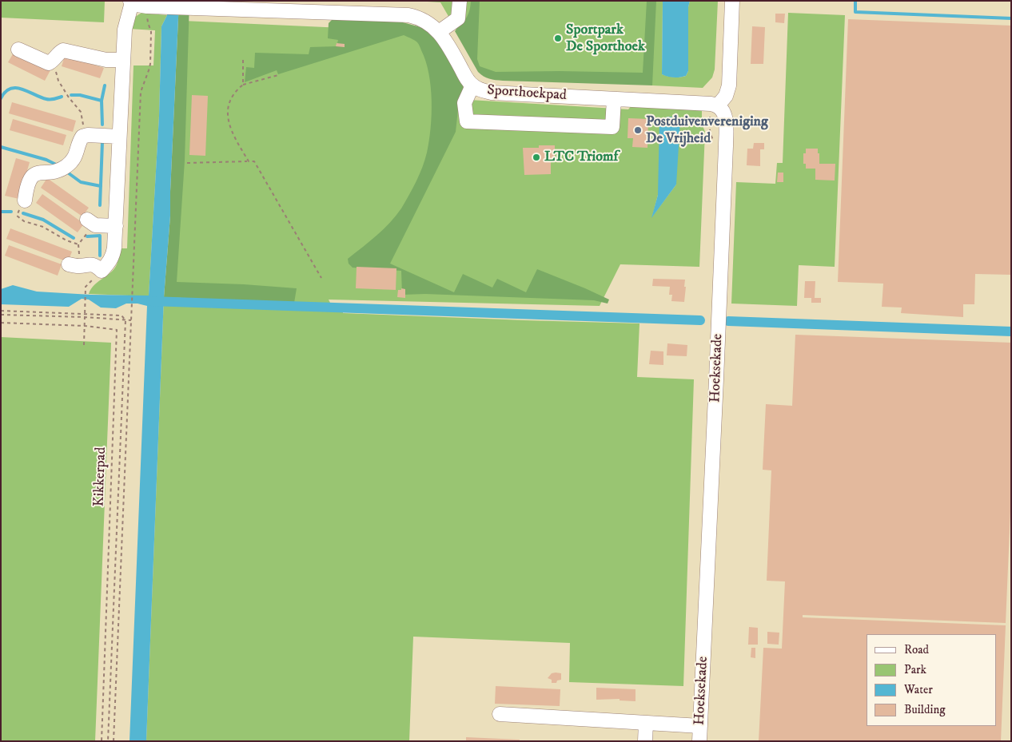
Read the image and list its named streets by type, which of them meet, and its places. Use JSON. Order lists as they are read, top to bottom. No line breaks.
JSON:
{"streets":{"street":["Sporthoekpad","Hoeksekade"],"path":["Kikkerpad"]},"crossings":[["Sporthoekpad","Hoeksekade"],["Sporthoekpad","Kikkerpad"]],"places":["Sportpark De Sporthoek","Postduivenvereniging De Vrijheid","LTC Triomf"],"legend":["Road","Park","Water","Building"]}
